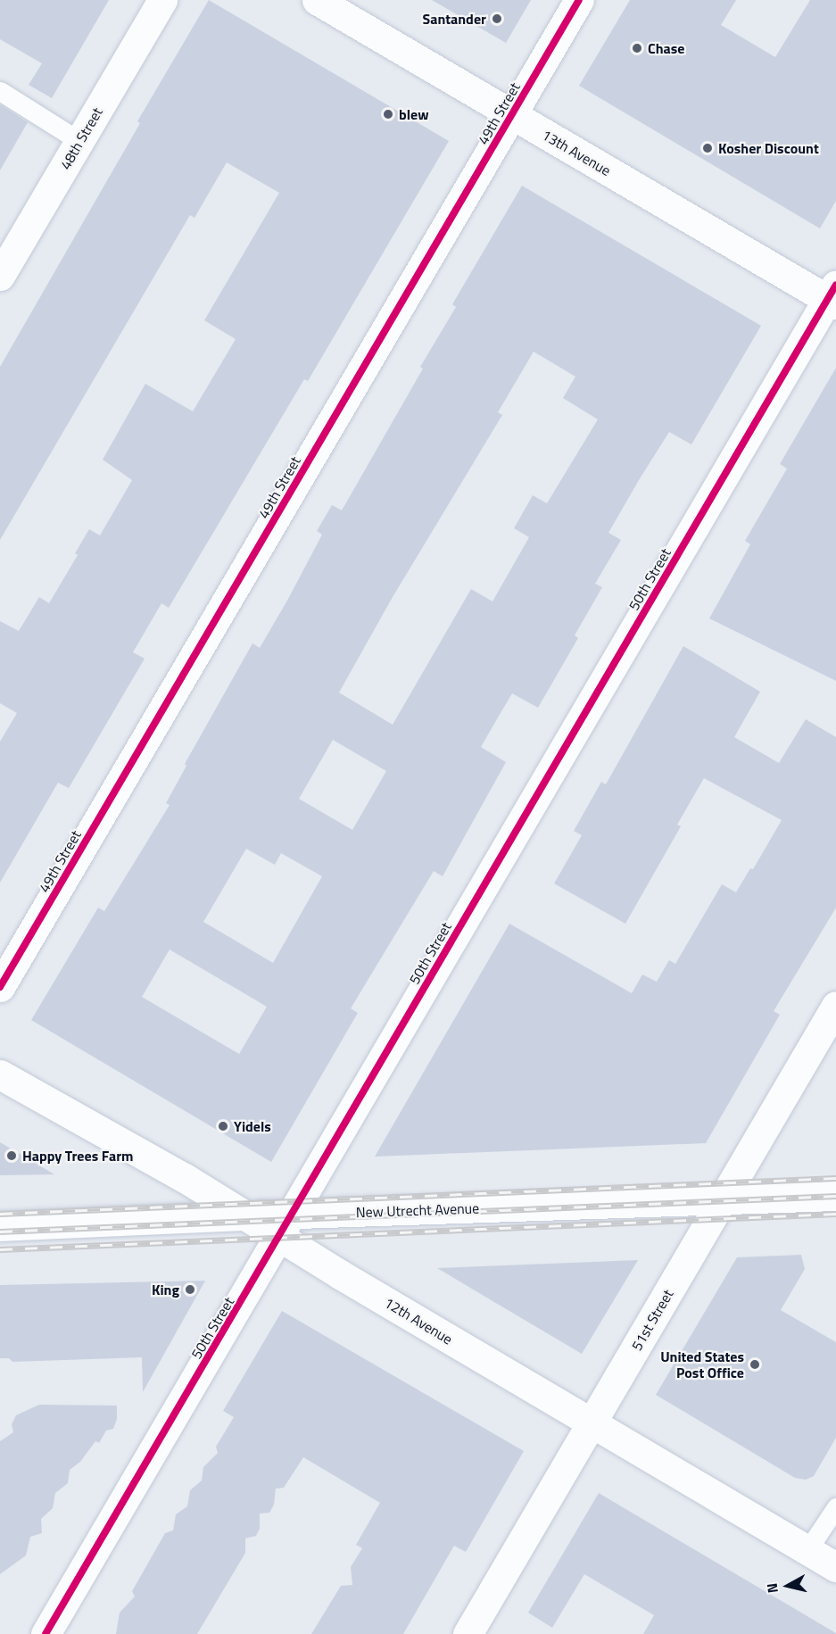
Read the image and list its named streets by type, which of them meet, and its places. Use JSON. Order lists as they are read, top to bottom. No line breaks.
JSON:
{"streets":{"street":["49th Street","48th Street","13th Avenue","50th Street","New Utrecht Avenue","51st Street","12th Avenue"]},"crossings":[["49th Street","13th Avenue"],["13th Avenue","50th Street"],["50th Street","New Utrecht Avenue"],["50th Street","12th Avenue"],["New Utrecht Avenue","51st Street"],["New Utrecht Avenue","12th Avenue"],["51st Street","12th Avenue"]],"places":["Santander","Chase","blew","Kosher Discount","Yidels","Happy Trees Farm","King","United States Post Office"],"north":"left"}
